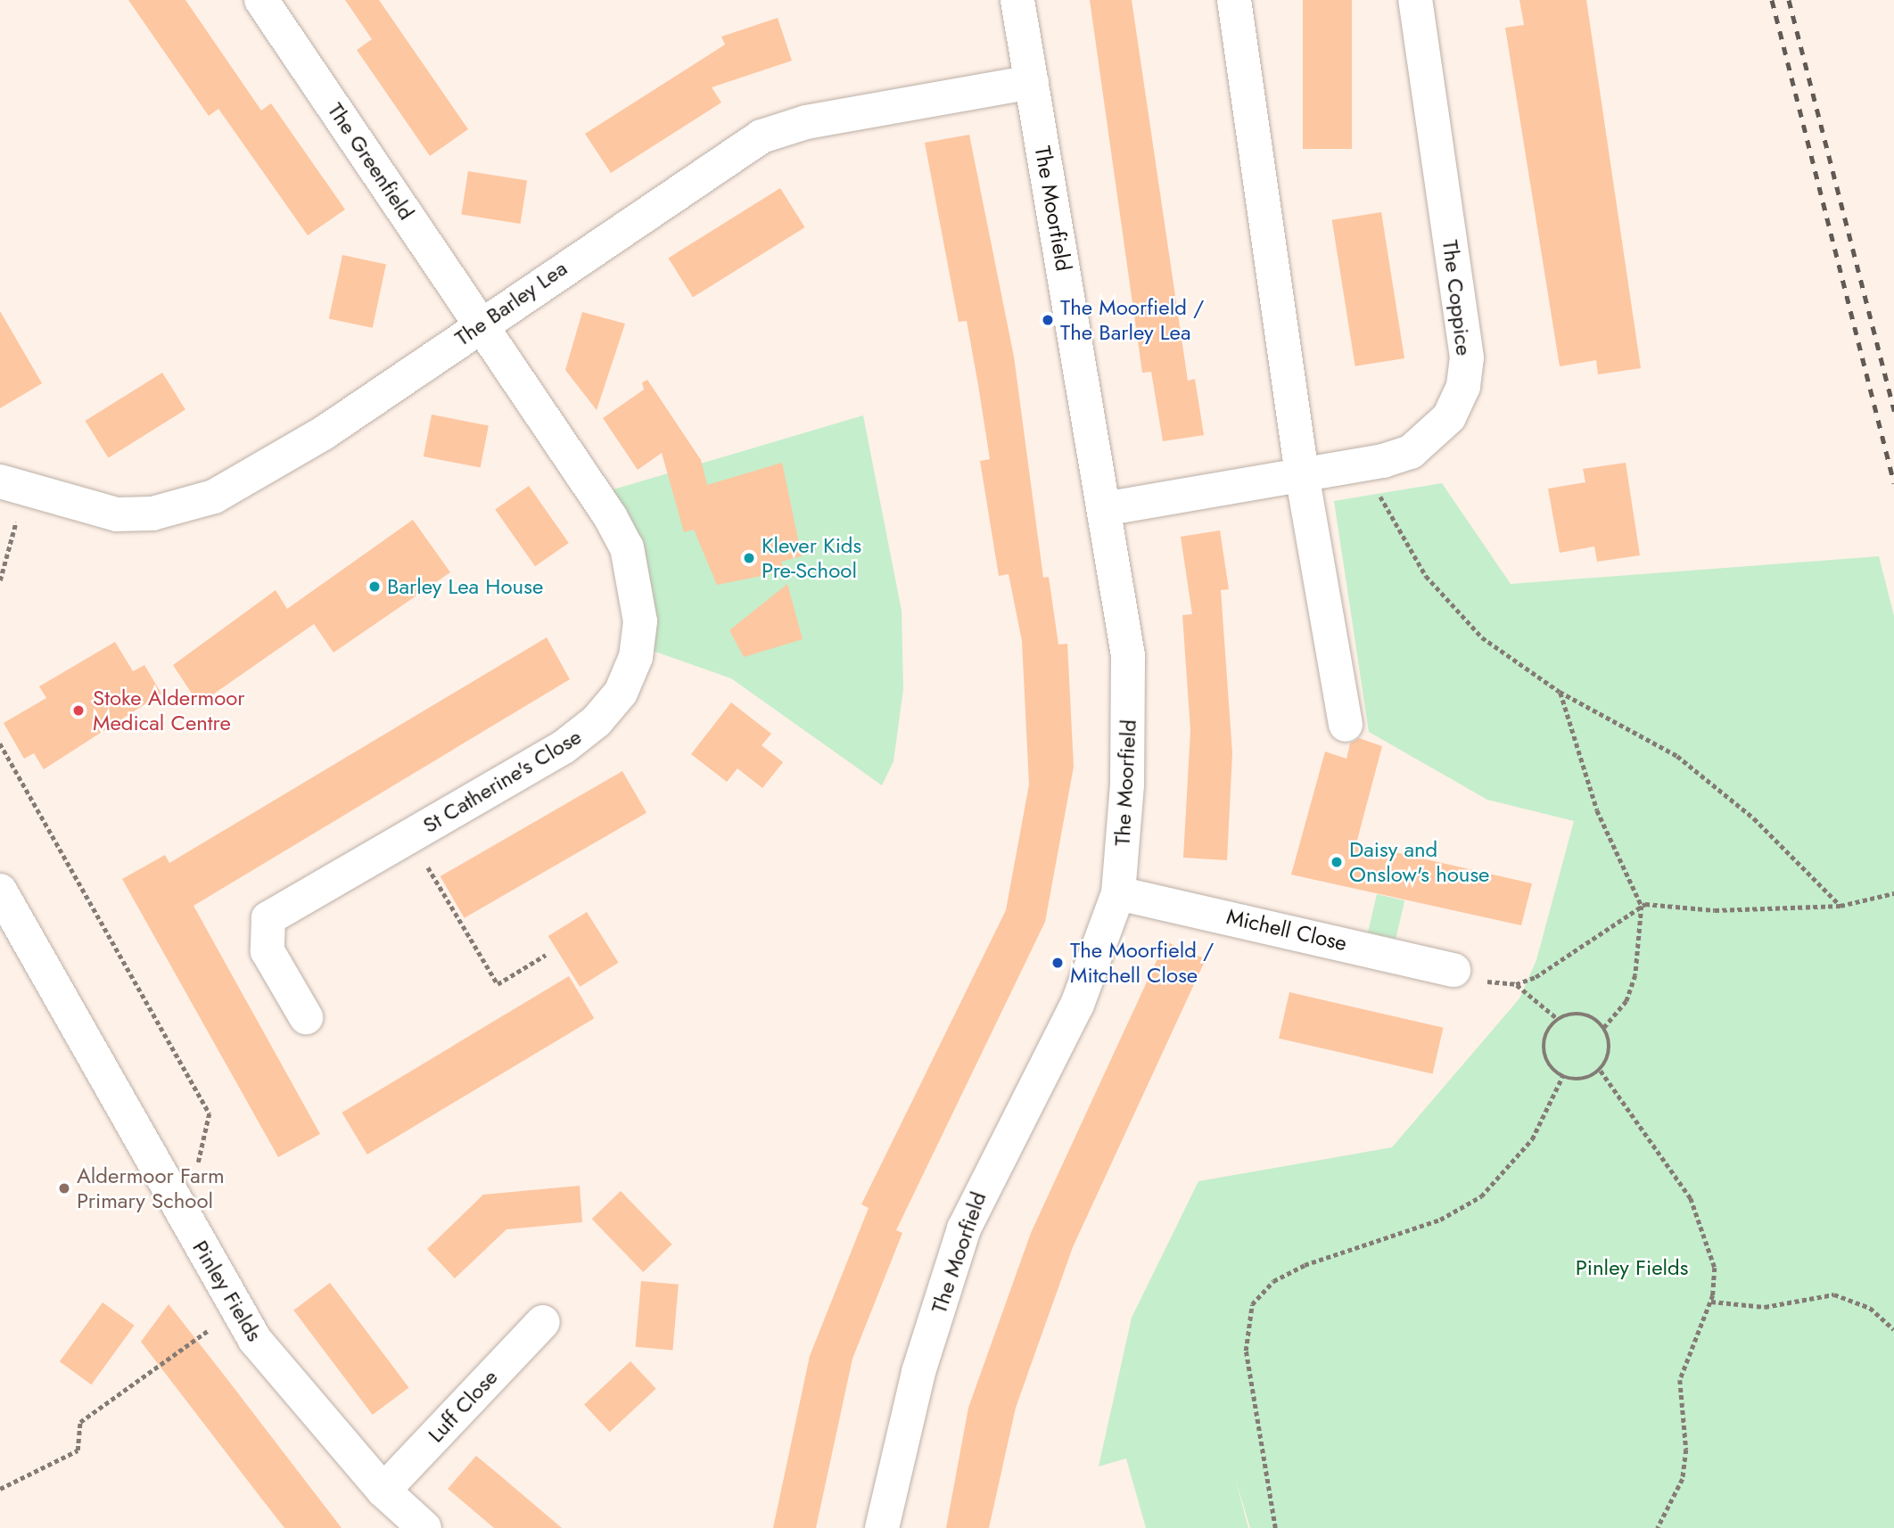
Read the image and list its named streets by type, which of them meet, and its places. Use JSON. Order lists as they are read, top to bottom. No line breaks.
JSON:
{"streets":{"street":["The Greenfield","The Moorfield","The Coppice","The Barley Lea","St Catherine's Close","Michell Close","Pinley Fields","Luff Close"]},"crossings":[["The Greenfield","The Barley Lea"],["The Greenfield","St Catherine's Close"],["The Moorfield","The Coppice"],["The Moorfield","The Barley Lea"],["The Moorfield","Michell Close"],["The Barley Lea","St Catherine's Close"],["Pinley Fields","Luff Close"]],"parks":["Pinley Fields"],"places":["The Moorfield / The Barley Lea","Klever Kids Pre-School","Barley Lea House","Stoke Aldermoor Medical Centre","Daisy and Onslow's house","The Moorfield / Mitchell Close","Aldermoor Farm Primary School"]}
